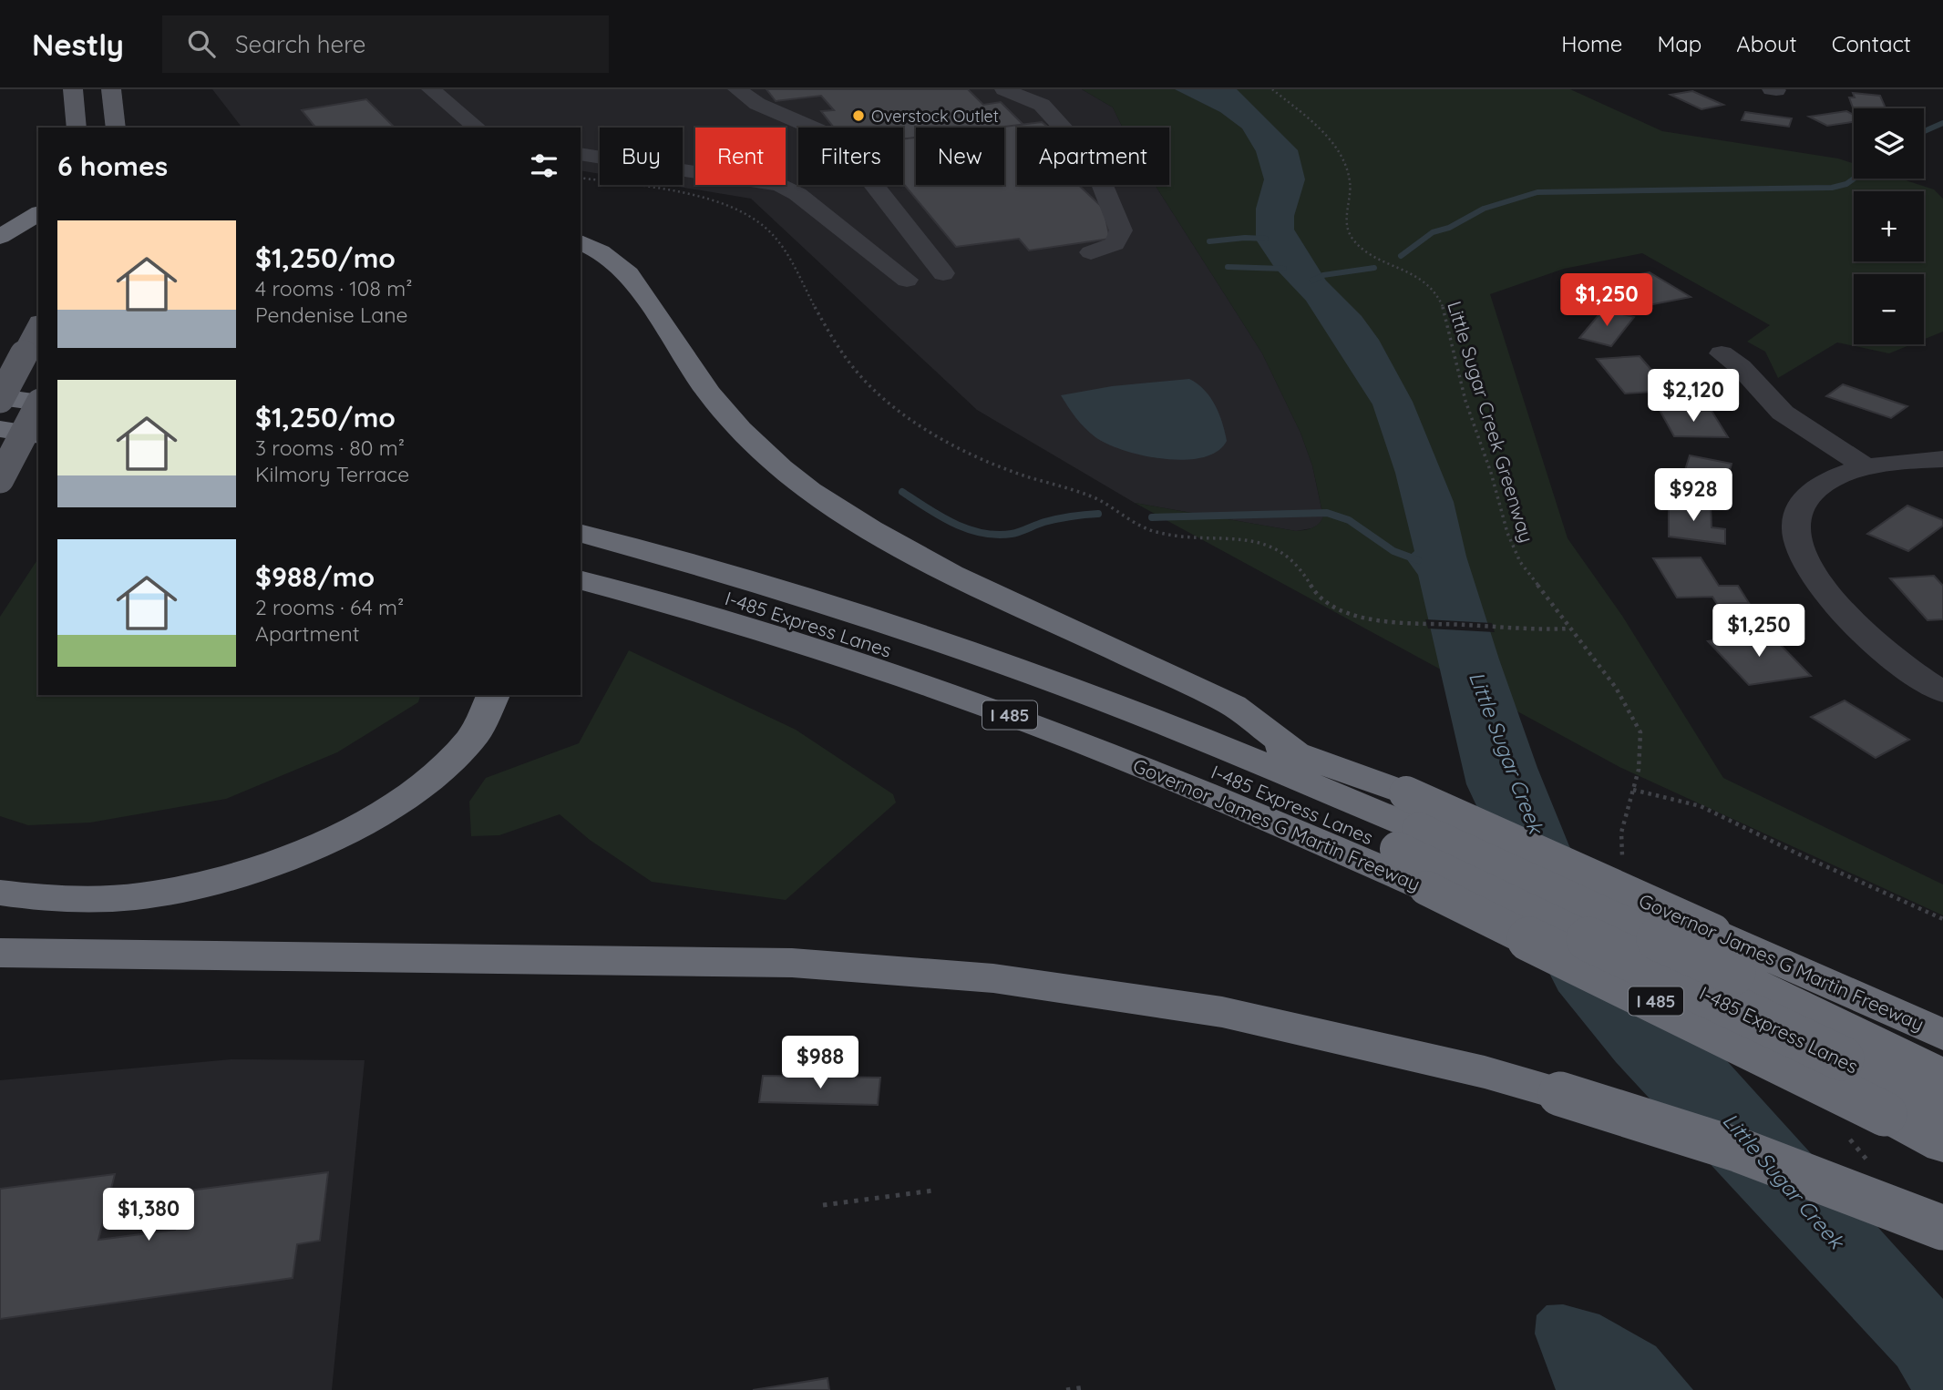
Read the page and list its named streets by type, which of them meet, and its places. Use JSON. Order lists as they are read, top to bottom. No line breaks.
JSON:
{"streets":{"highway":["I-485 Express Lanes","I 485","Governor James G Martin Freeway"],"path":["Little Sugar Creek Greenway"]},"water":["Little Sugar Creek"],"places":["Overstock Outlet"],"page":{"header":"Nestly","search":"Search here","nav":["Home","Map","About","Contact"],"map_buttons":["+","−"],"chip":["Buy","Rent","Filters","New","Apartment"],"heading":"6 homes","list":[{"name":"$1,250/mo","note":"4 rooms · 108 m² · Pendenise Lane"},{"name":"$1,250/mo","note":"3 rooms · 80 m² · Kilmory Terrace"},{"name":"$988/mo","note":"2 rooms · 64 m² · Apartment"}],"price":["$1,250","$2,120","$928","$1,250","$988","$1,380"]}}
